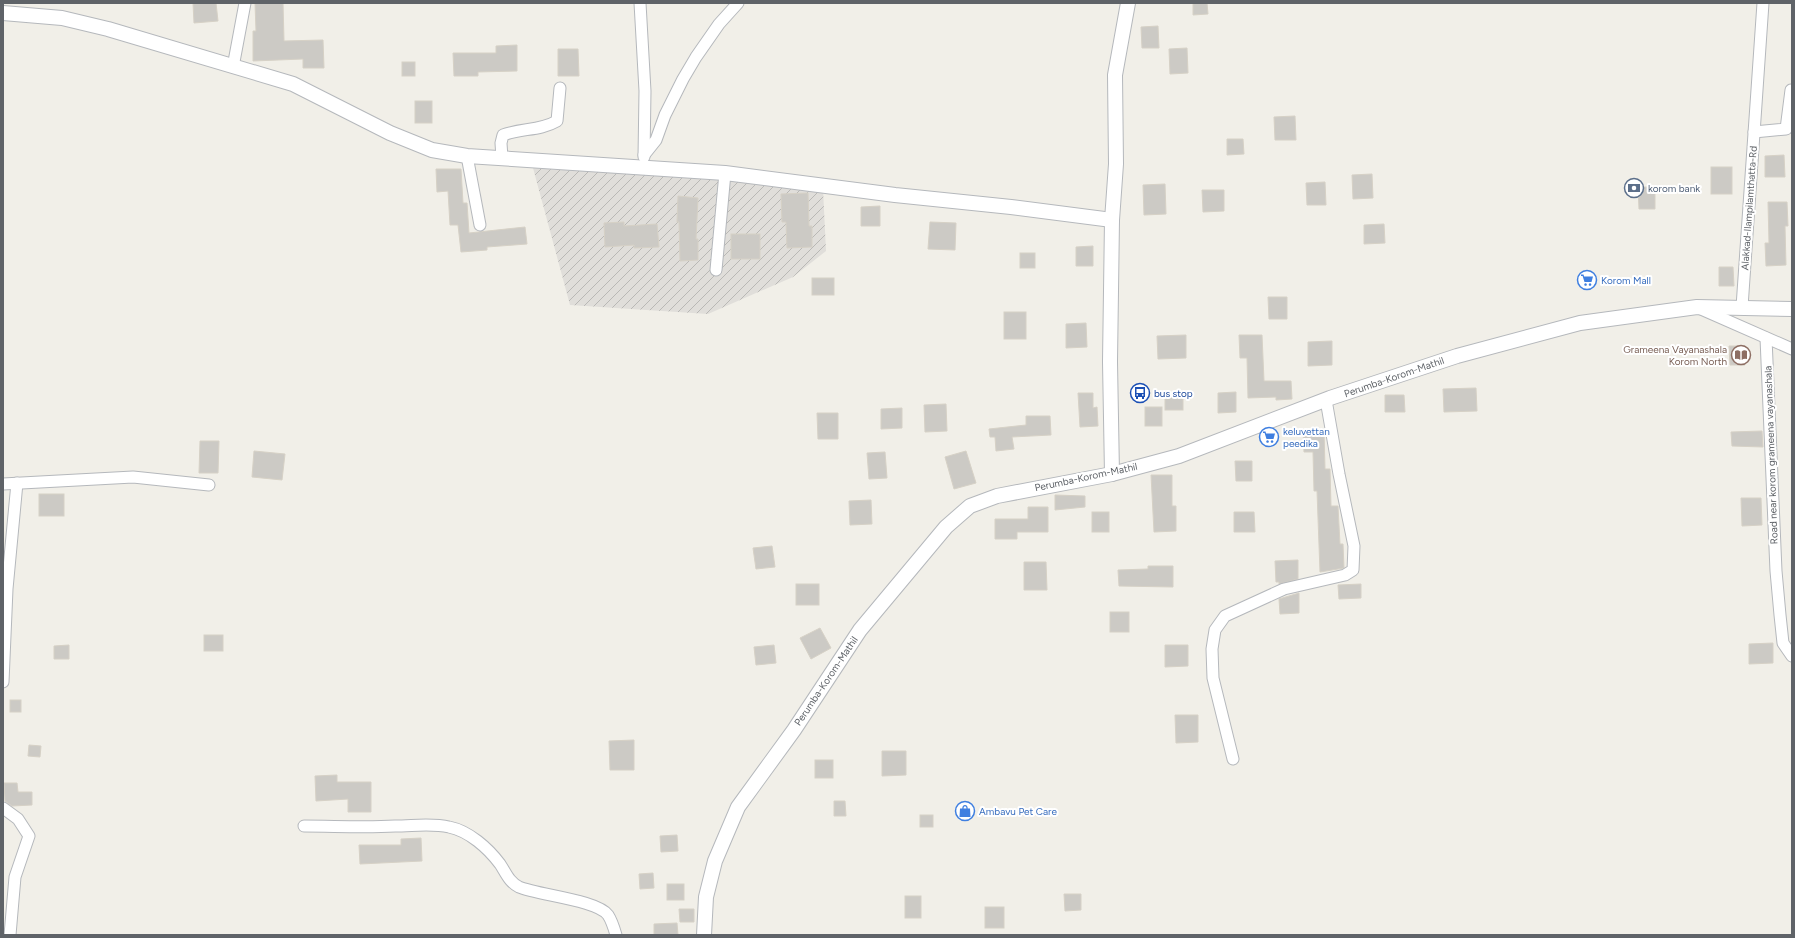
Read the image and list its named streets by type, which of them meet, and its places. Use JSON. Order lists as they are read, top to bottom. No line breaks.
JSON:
{"streets":{"street":["Alakkad-Ilampilamthatta-Rd","Perumba-Korom-Mathil","Road near korom grameena vayanashala"]},"crossings":[["Alakkad-Ilampilamthatta-Rd","Perumba-Korom-Mathil"]],"places":{"bank":["korom bank"],"supermarket":["Korom Mall","keluvettan peedika"],"library":["Grameena Vayanashala Korom North"],"bus stop":["bus stop"],"shop":["Ambavu Pet Care"]}}
